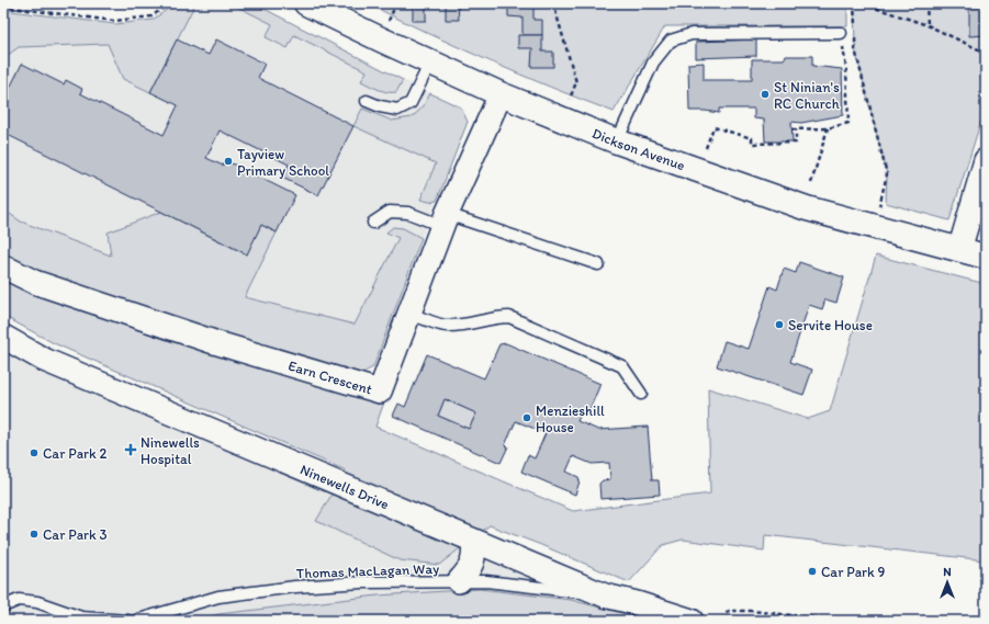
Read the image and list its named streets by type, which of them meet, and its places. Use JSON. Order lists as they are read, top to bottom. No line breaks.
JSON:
{"streets":{"street":["Dickson Avenue","Earn Crescent","Ninewells Drive"],"lane":["Thomas MacLagan Way"]},"crossings":[["Dickson Avenue","Earn Crescent"],["Ninewells Drive","Thomas MacLagan Way"]],"places":{"other":["St Ninian's RC Church","Tayview Primary School","Servite House","Menzieshill House","Car Park 2","Car Park 3","Car Park 9"],"health":["Ninewells Hospital"]},"north":"top"}
